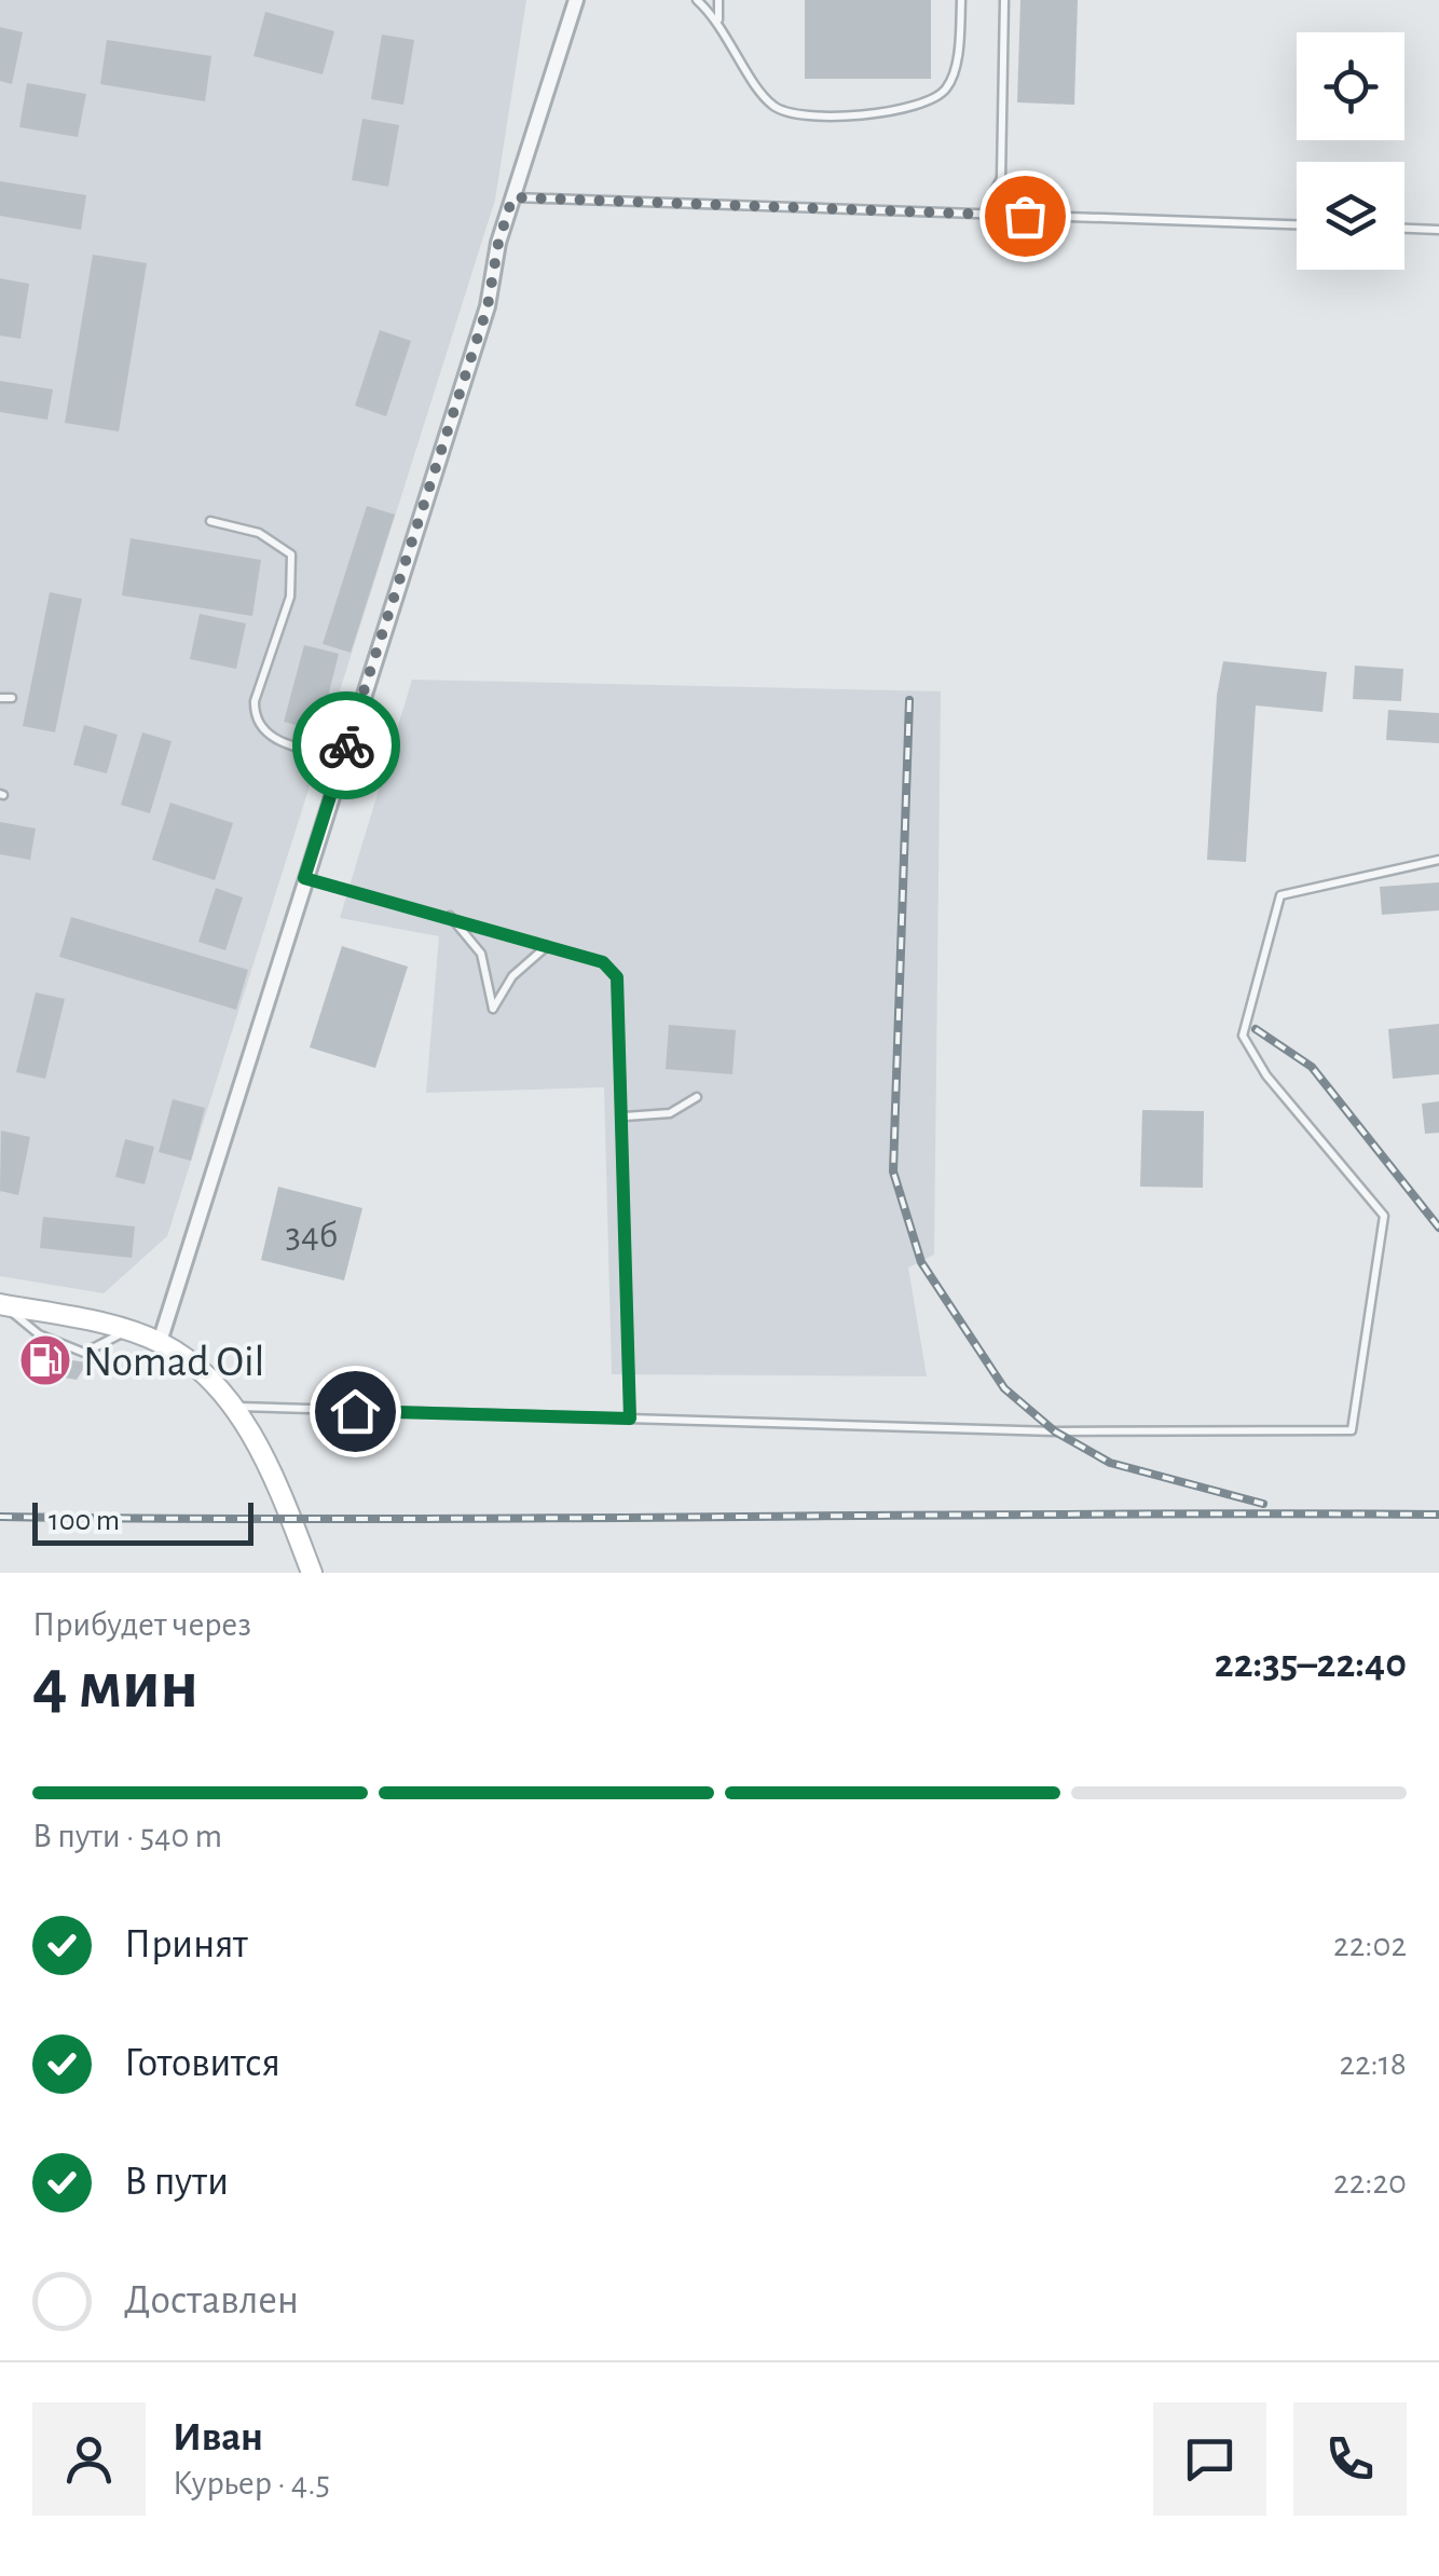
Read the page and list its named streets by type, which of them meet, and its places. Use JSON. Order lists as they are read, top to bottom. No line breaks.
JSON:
{"places":{"fuel station":["Nomad Oil"]},"house_numbers":["34б"],"scale_bar":"100 m","page":{"scale":"100 m","heading":["4 мин","Прибудет через","22:35–22:40"],"panel":["Иван","Курьер · 4.5"],"bar":"В пути · 540 m","list":[["Принят","22:02"],["Готовится","22:18"],["В пути","22:20"],"Доставлен"]}}
